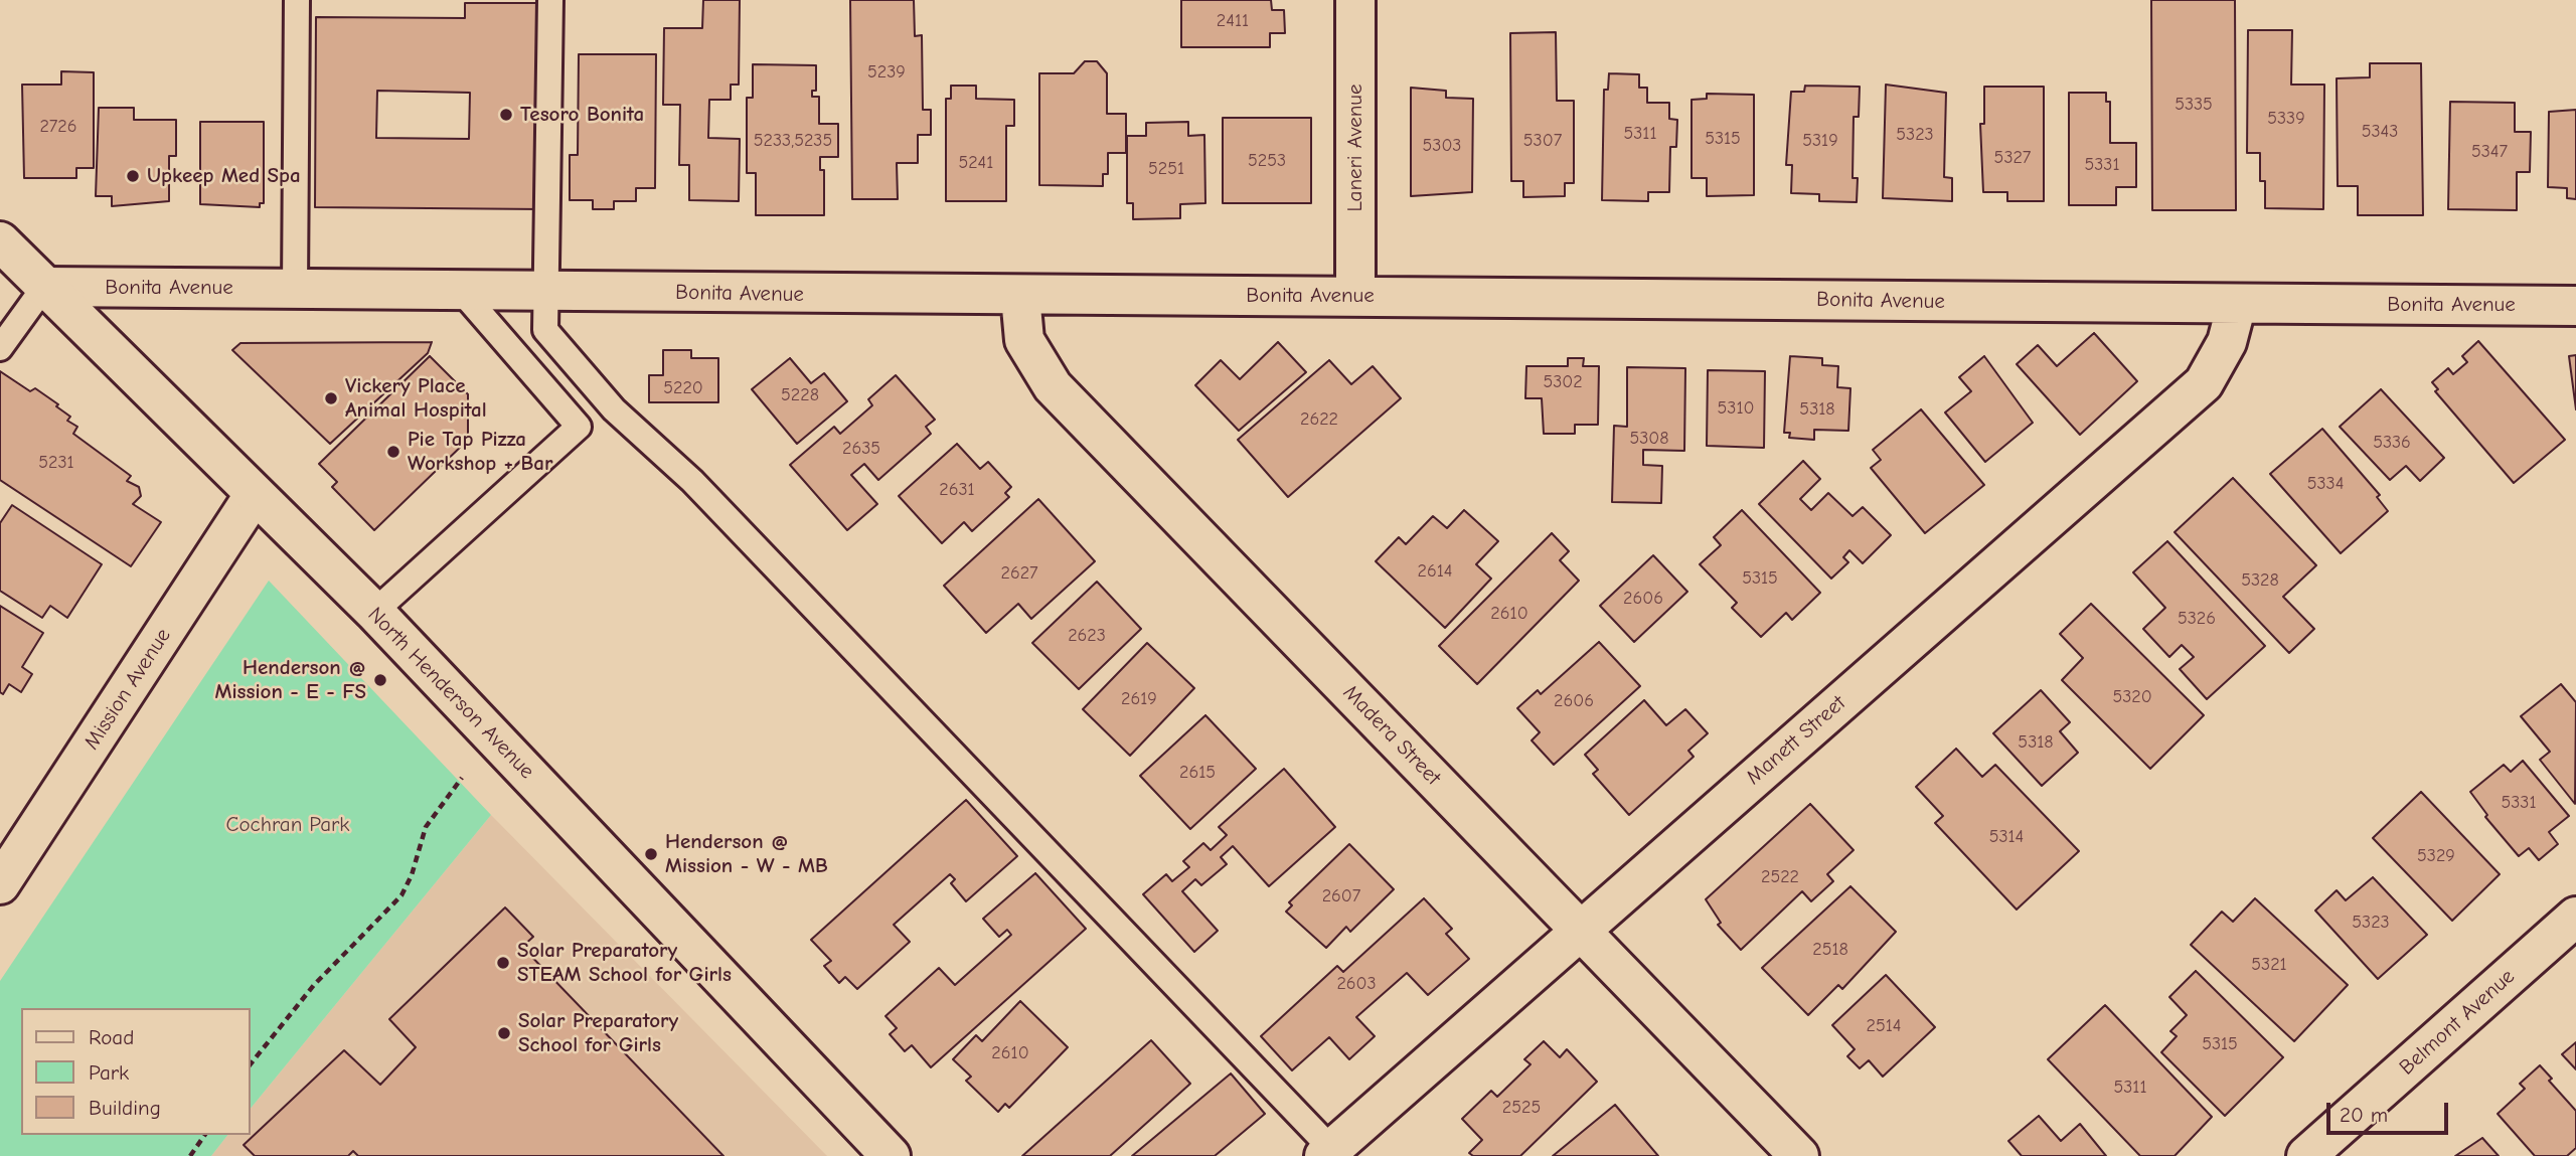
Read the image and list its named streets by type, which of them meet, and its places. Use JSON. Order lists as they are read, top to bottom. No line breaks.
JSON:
{"streets":{"street":["Laneri Avenue","Bonita Avenue","Mission Avenue","North Henderson Avenue","Madera Street","Manett Street","Belmont Avenue"]},"crossings":[["Laneri Avenue","Bonita Avenue"],["Bonita Avenue","North Henderson Avenue"],["Bonita Avenue","Madera Street"],["Bonita Avenue","Manett Street"],["Mission Avenue","North Henderson Avenue"],["Madera Street","Manett Street"]],"parks":["Cochran Park"],"places":["Tesoro Bonita","Upkeep Med Spa","Vickery Place Animal Hospital","Pie Tap Pizza Workshop + Bar","Henderson @ Mission - E - FS","Henderson @ Mission - W - MB","Solar Preparatory STEAM School for Girls","Solar Preparatory School for Girls"],"house_numbers":["2411","5239","5335","5339","2726","5343","5311","5323","5315","5233,5235","5307","5319","5303","5347","5327","5253","5241","5331","5251","5302","5220","5228","5310","5318","2622","5308","5336","2635","5231","5334","2631","2614","2627","5315","5328","2606","2610","5326","2623","5320","2619","2606","5318","2615","5331","5314","5329","2522","2607","5323","2518","5321","2603","2514","5315","2610","5311","2525"],"legend":["Road","Park","Building"],"scale_bar":"20 m"}
